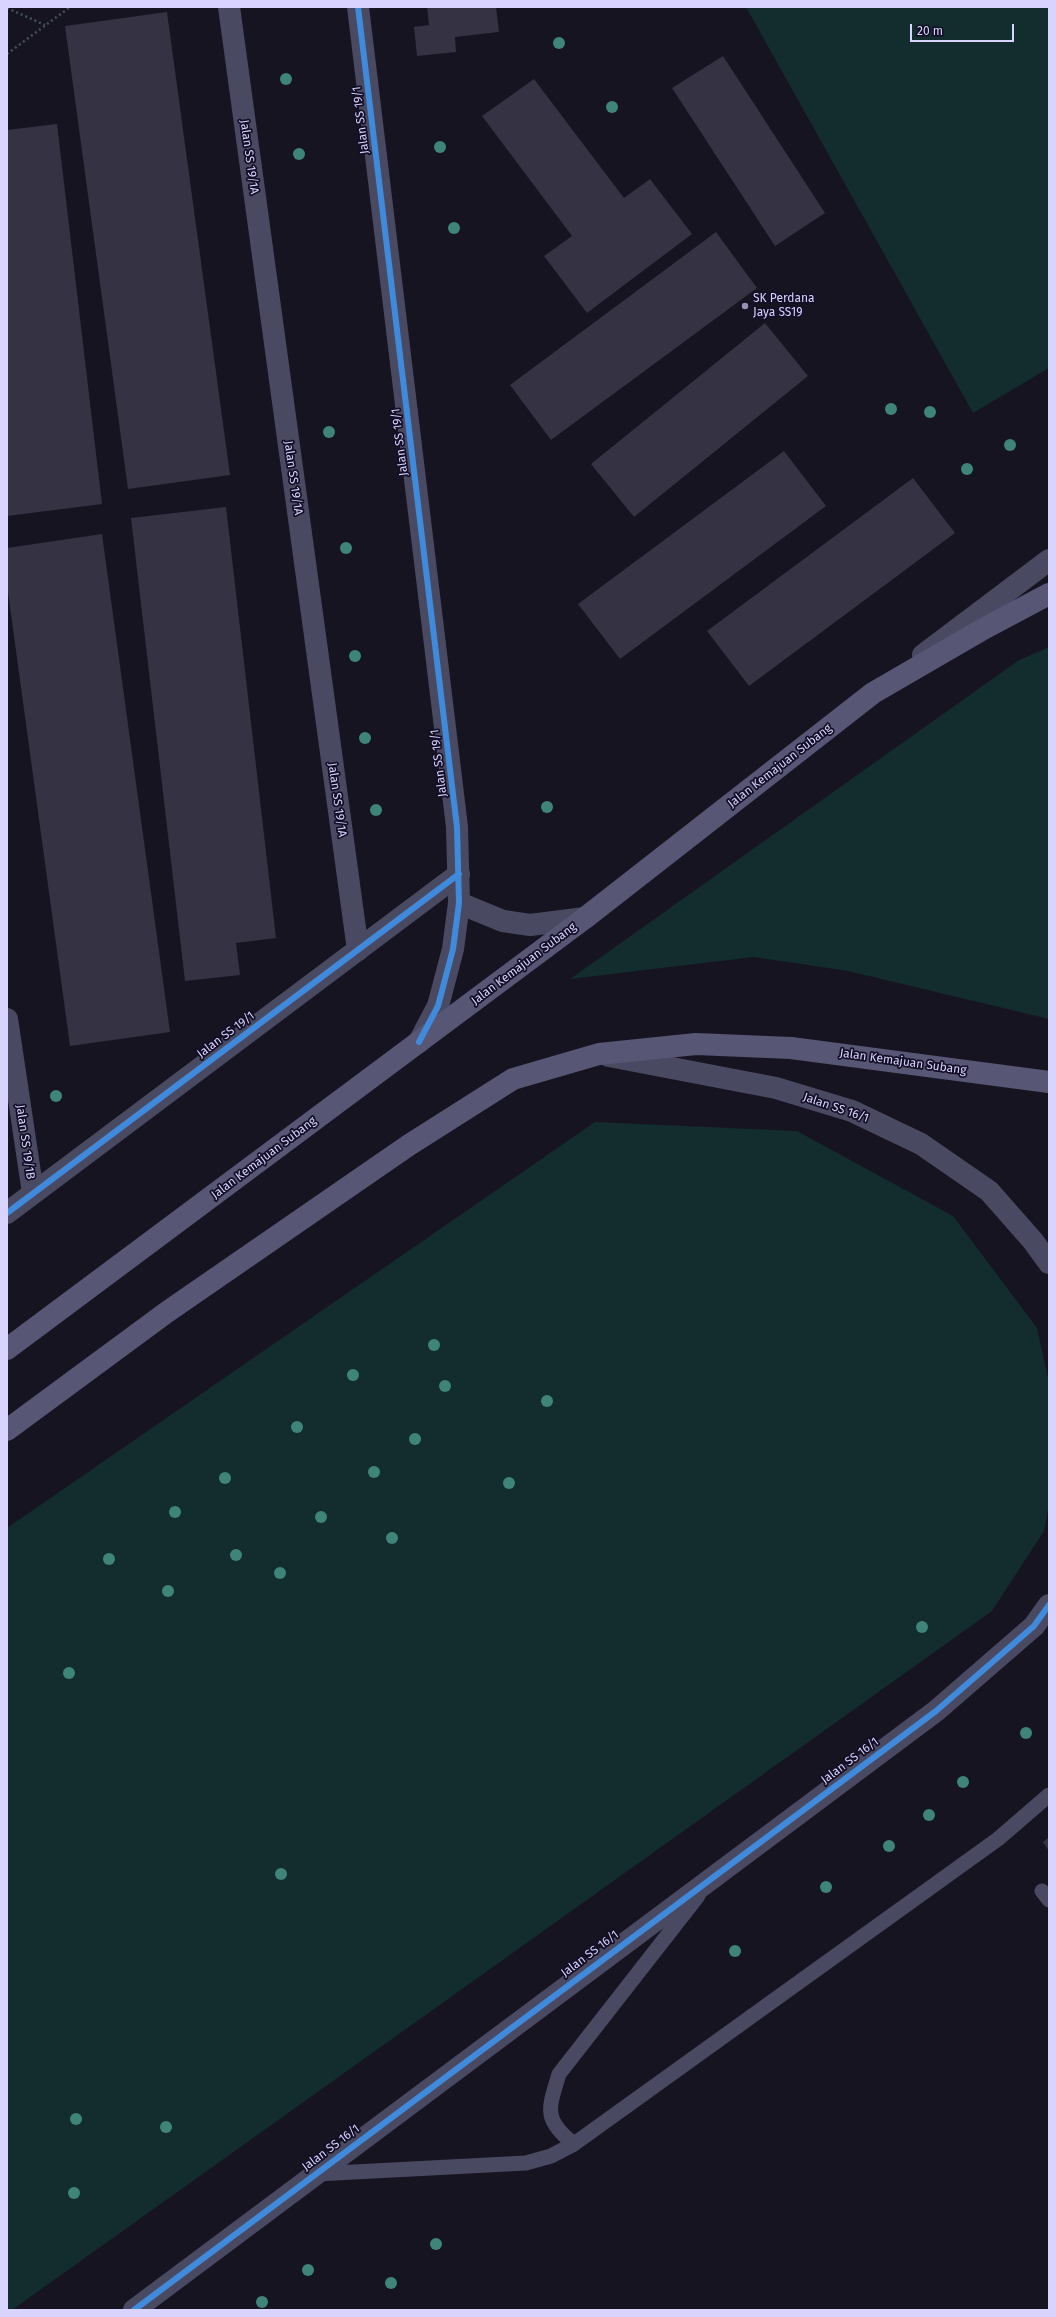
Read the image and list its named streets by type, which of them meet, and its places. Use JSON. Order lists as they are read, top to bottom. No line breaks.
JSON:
{"streets":{"main road":["Jalan Kemajuan Subang"],"street":["Jalan SS 19/1","Jalan SS 19/1A","Jalan SS 16/1","Jalan SS 19/1B"]},"crossings":[["Jalan SS 19/1","Jalan SS 19/1A"],["Jalan SS 19/1","Jalan Kemajuan Subang"],["Jalan SS 19/1","Jalan SS 19/1B"],["Jalan Kemajuan Subang","Jalan SS 16/1"]],"places":["SK Perdana Jaya SS19"],"scale_bar":"20 m"}
